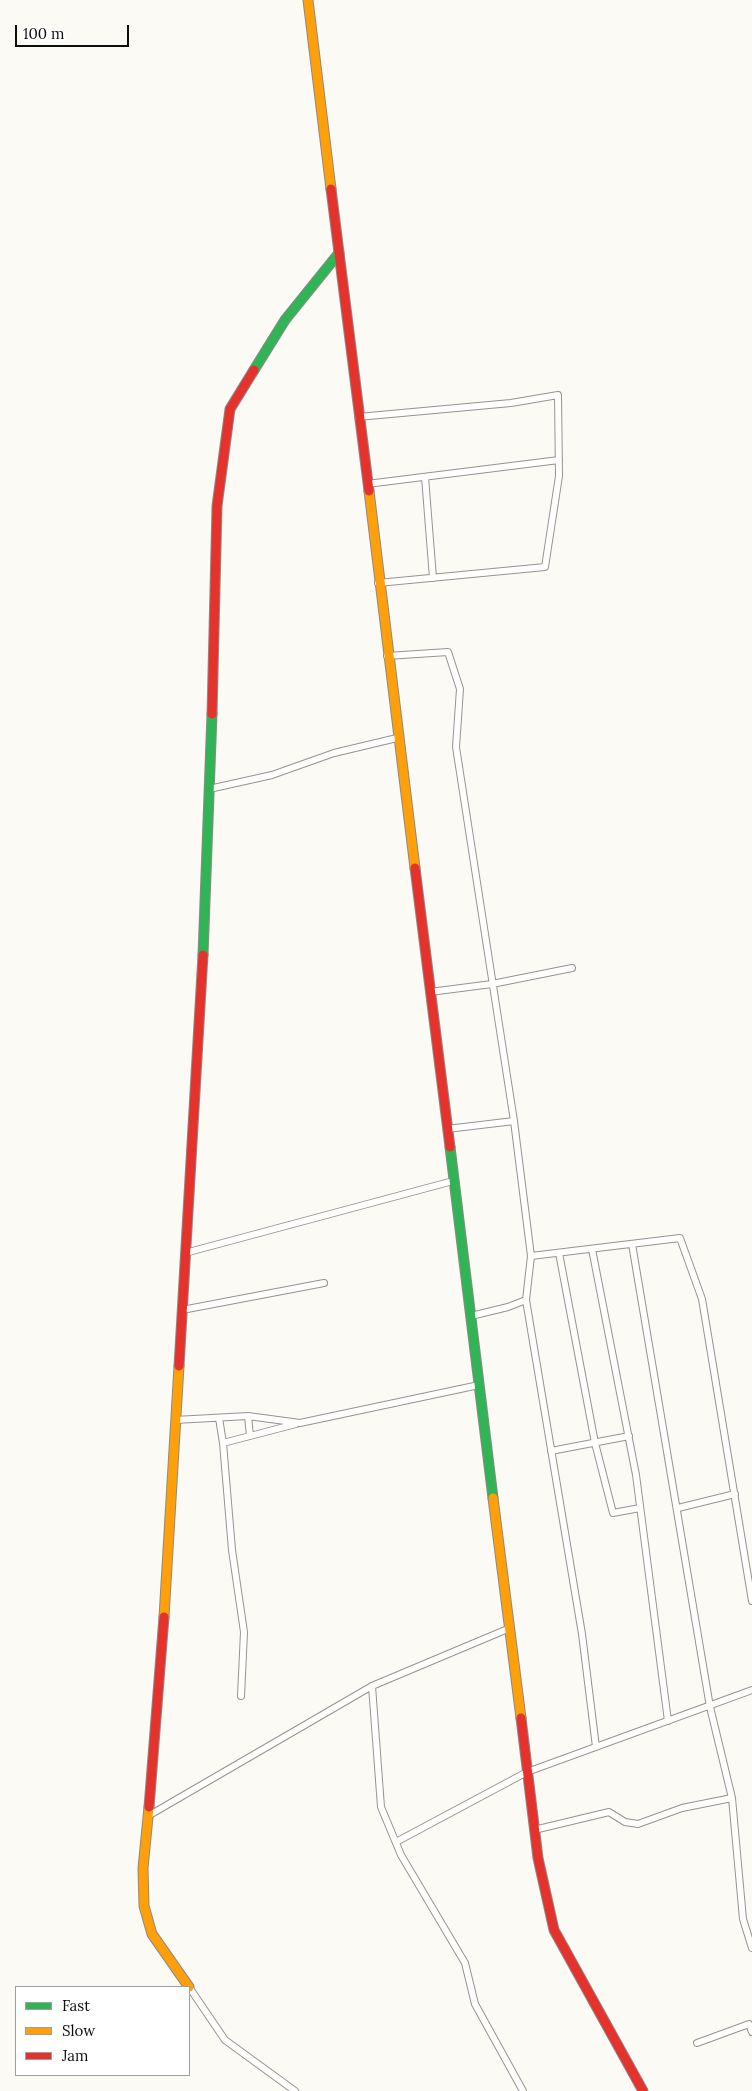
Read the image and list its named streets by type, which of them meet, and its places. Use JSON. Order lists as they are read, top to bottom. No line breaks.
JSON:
{"legend":["Fast","Slow","Jam"],"scale_bar":"100 m"}
